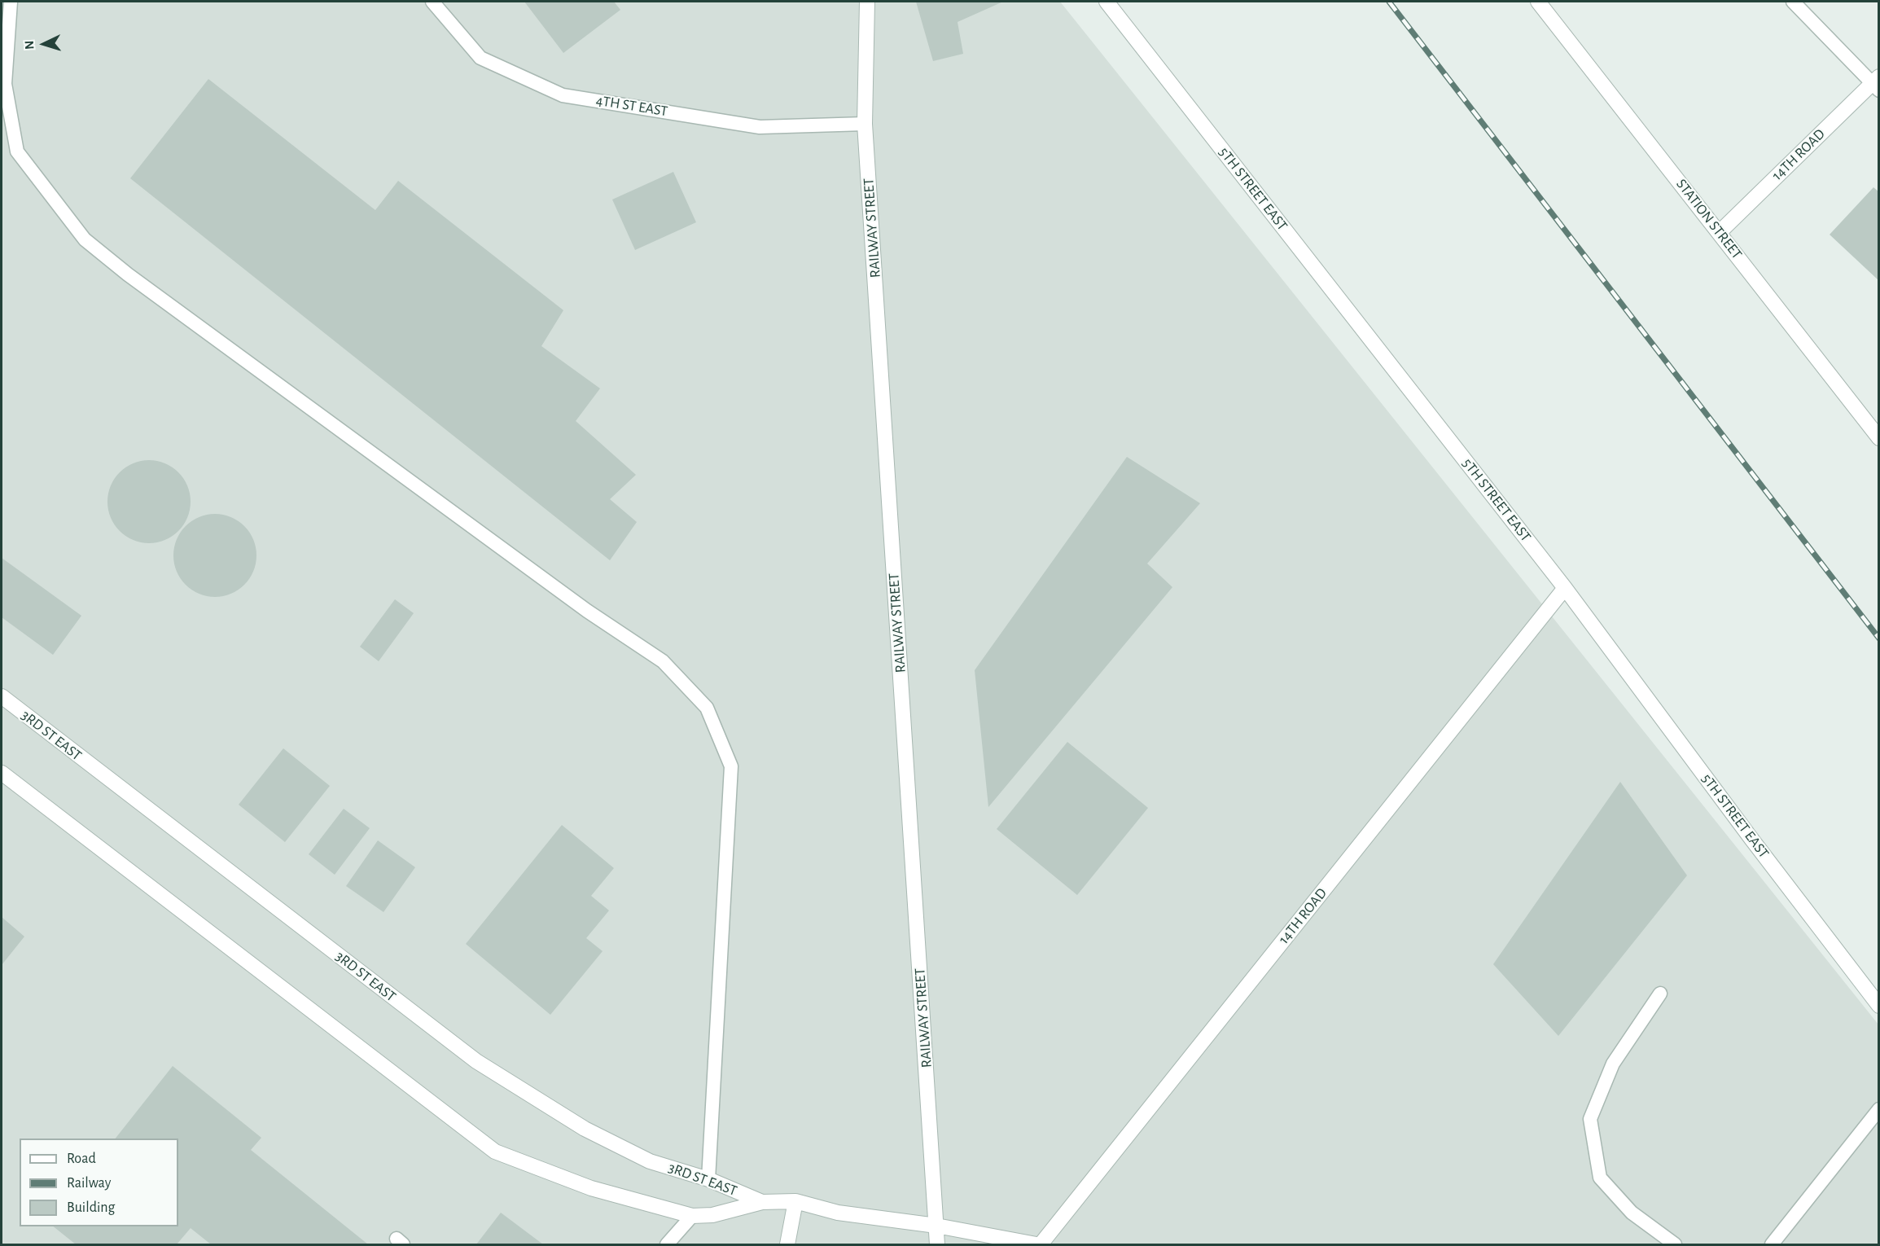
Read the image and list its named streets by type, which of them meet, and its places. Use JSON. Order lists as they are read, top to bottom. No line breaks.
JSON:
{"streets":{"street":["14TH ROAD","5TH STREET EAST","STATION STREET","RAILWAY STREET","3RD ST EAST"],"lane":["4TH ST EAST"]},"crossings":[["4TH ST EAST","RAILWAY STREET"],["14TH ROAD","5TH STREET EAST"],["14TH ROAD","STATION STREET"],["RAILWAY STREET","3RD ST EAST"]],"legend":["Road","Railway","Building"],"north":"left"}
